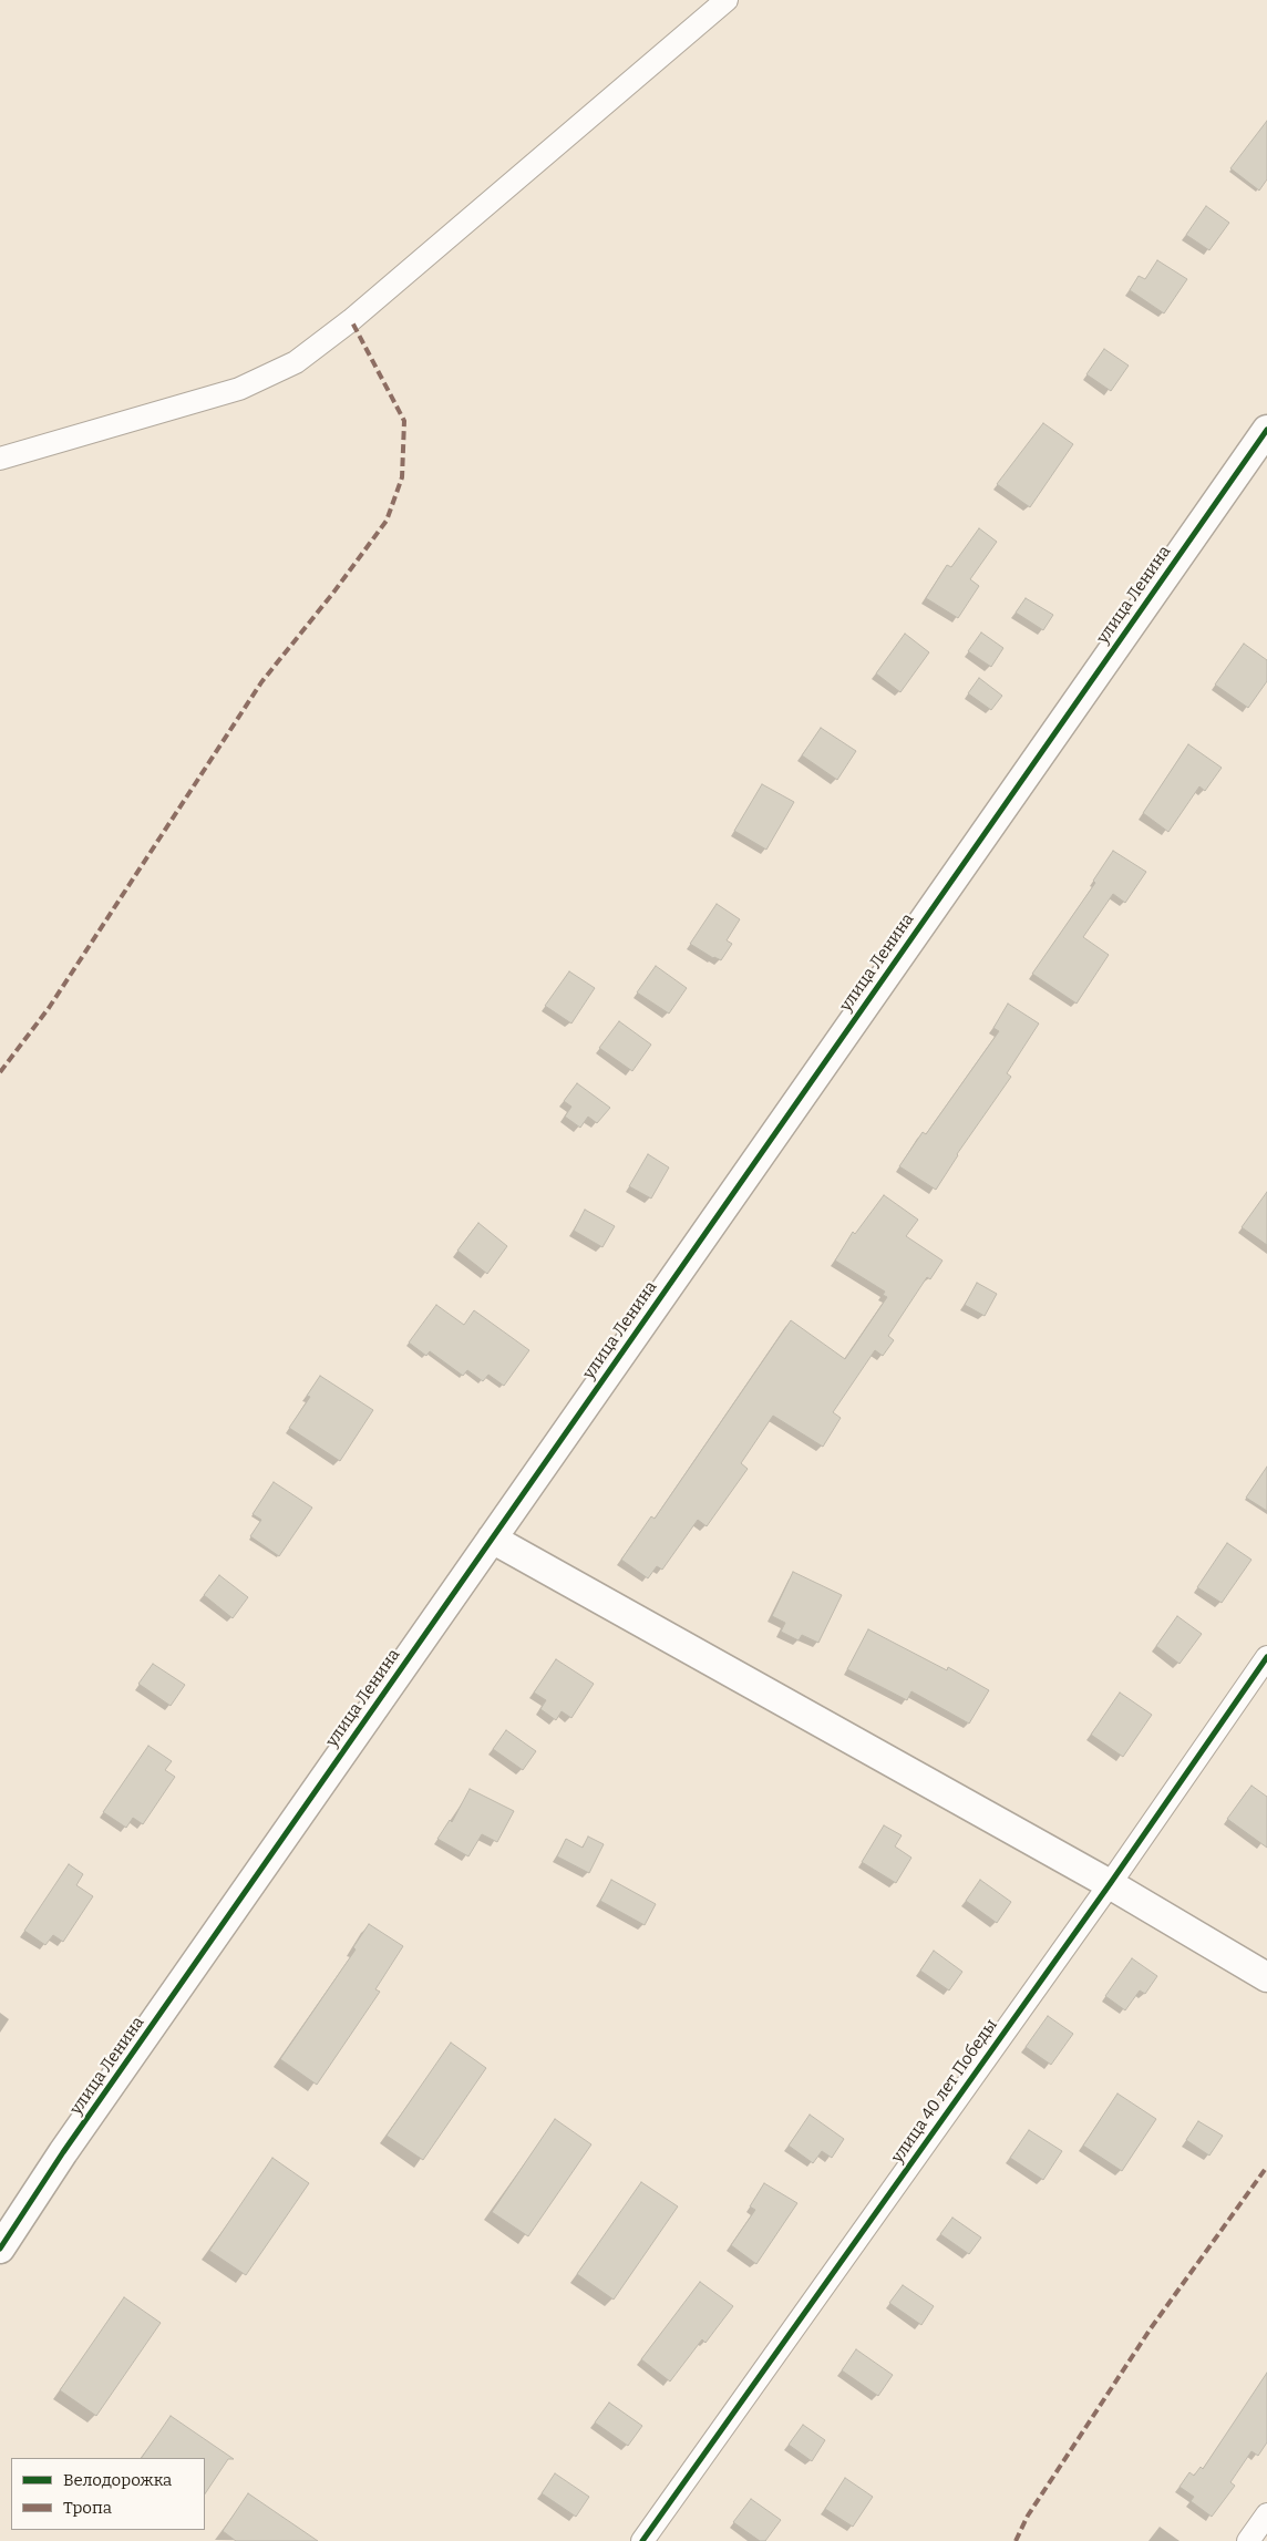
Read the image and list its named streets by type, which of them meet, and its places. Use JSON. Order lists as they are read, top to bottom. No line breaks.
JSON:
{"streets":{"street":["улица Ленина","улица 40 лет Победы"]},"legend":["Велодорожка","Тропа"]}
